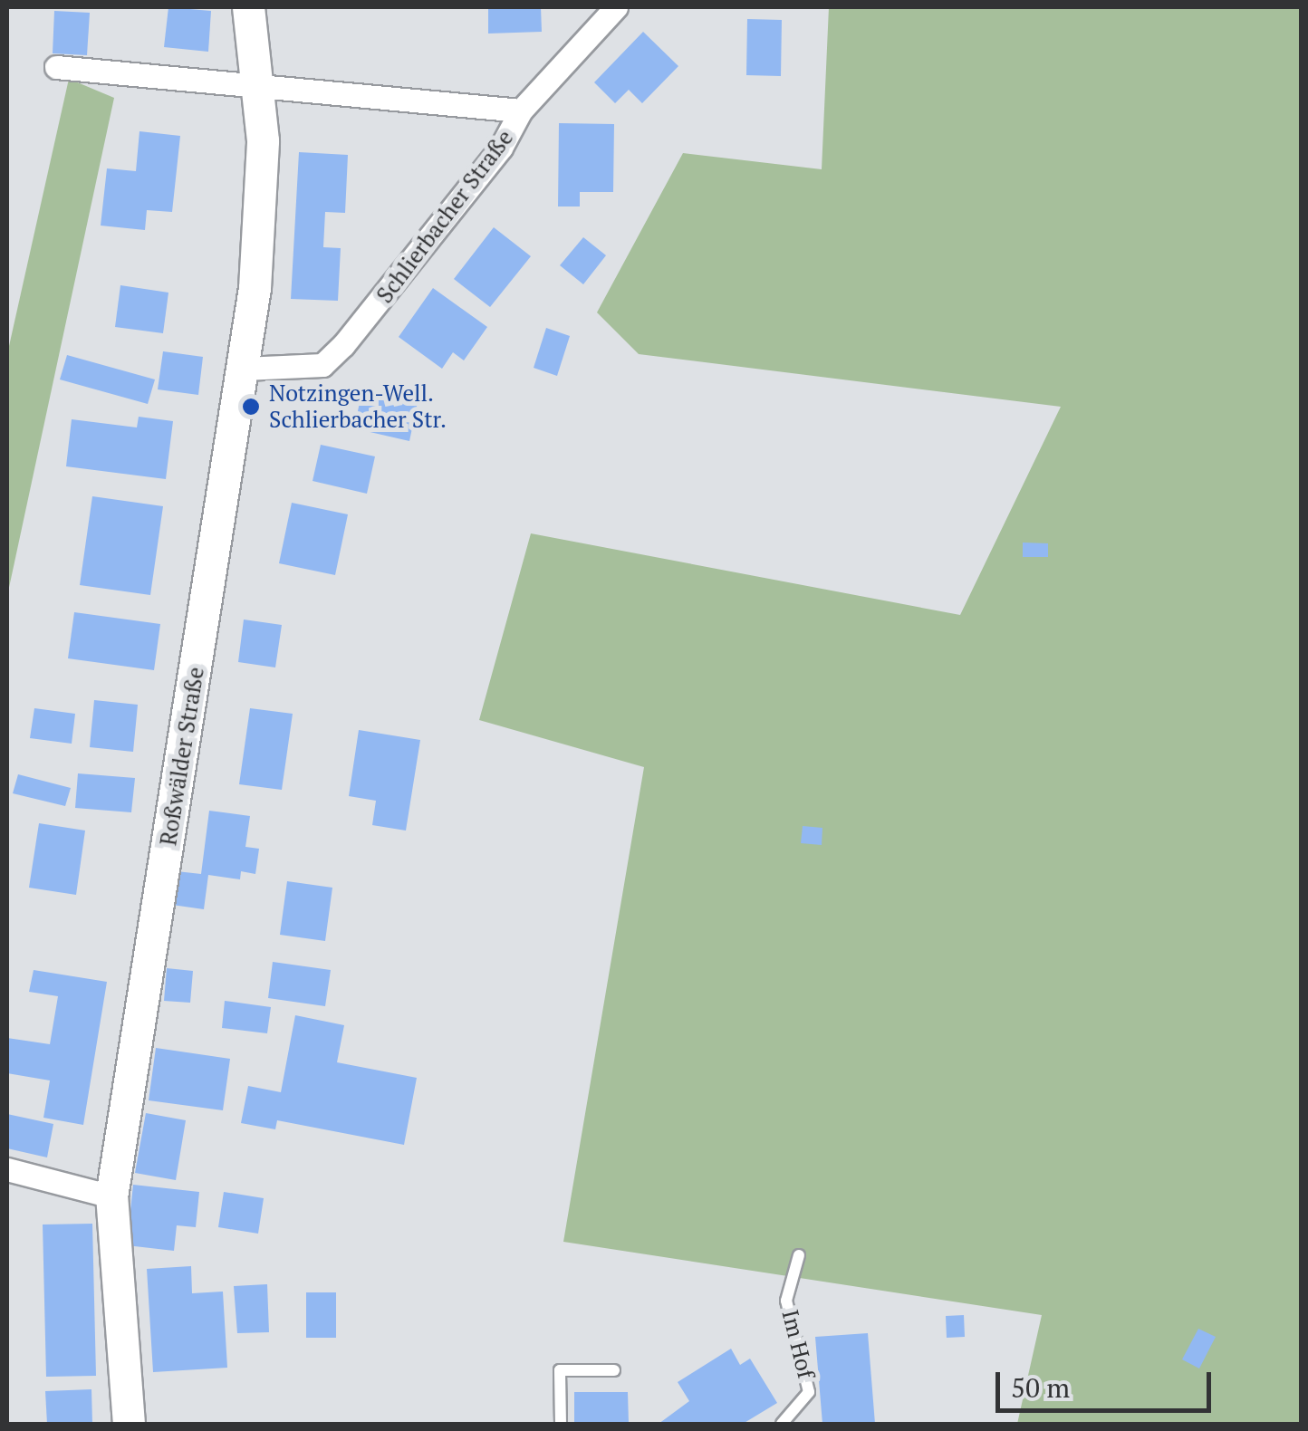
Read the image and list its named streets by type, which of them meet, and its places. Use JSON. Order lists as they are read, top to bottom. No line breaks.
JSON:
{"streets":{"street":["Schlierbacher Straße","Roßwälder Straße"],"lane":["Im Hof"]},"crossings":[["Schlierbacher Straße","Roßwälder Straße"]],"places":["Notzingen-Well. Schlierbacher Str."],"scale_bar":"50 m"}
